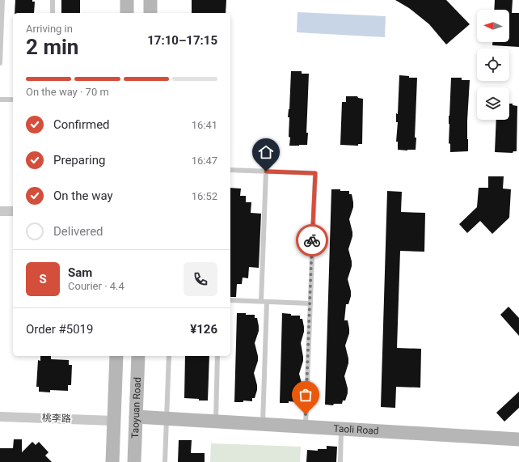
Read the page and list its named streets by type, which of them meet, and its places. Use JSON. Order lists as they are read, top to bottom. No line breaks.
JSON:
{"streets":{"street":["Taoyuan Road","桃李路","Taoli Road"]},"crossings":[["Taoyuan Road","Taoli Road"]],"north":"left","page":{"heading":["2 min","Arriving in","17:10–17:15"],"panel":["Sam","Courier · 4.4","Order #5019","¥126"],"bar":"On the way · 70 m","list":[["Confirmed","16:41"],["Preparing","16:47"],["On the way","16:52"],"Delivered"],"round":"S"}}
